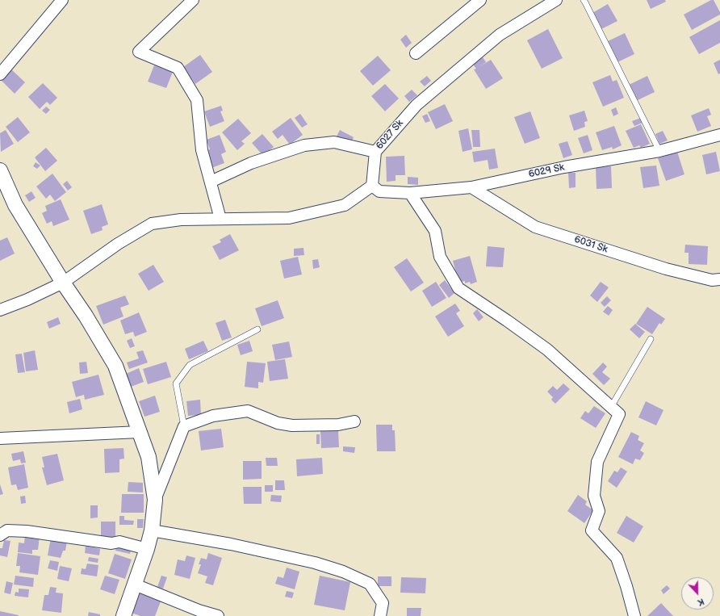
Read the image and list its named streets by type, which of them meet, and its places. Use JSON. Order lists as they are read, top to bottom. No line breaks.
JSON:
{"streets":{"street":["6027 Sk","6029 Sk","6031 Sk"]},"crossings":[["6027 Sk","6029 Sk"],["6029 Sk","6031 Sk"]],"north":"bottom"}
